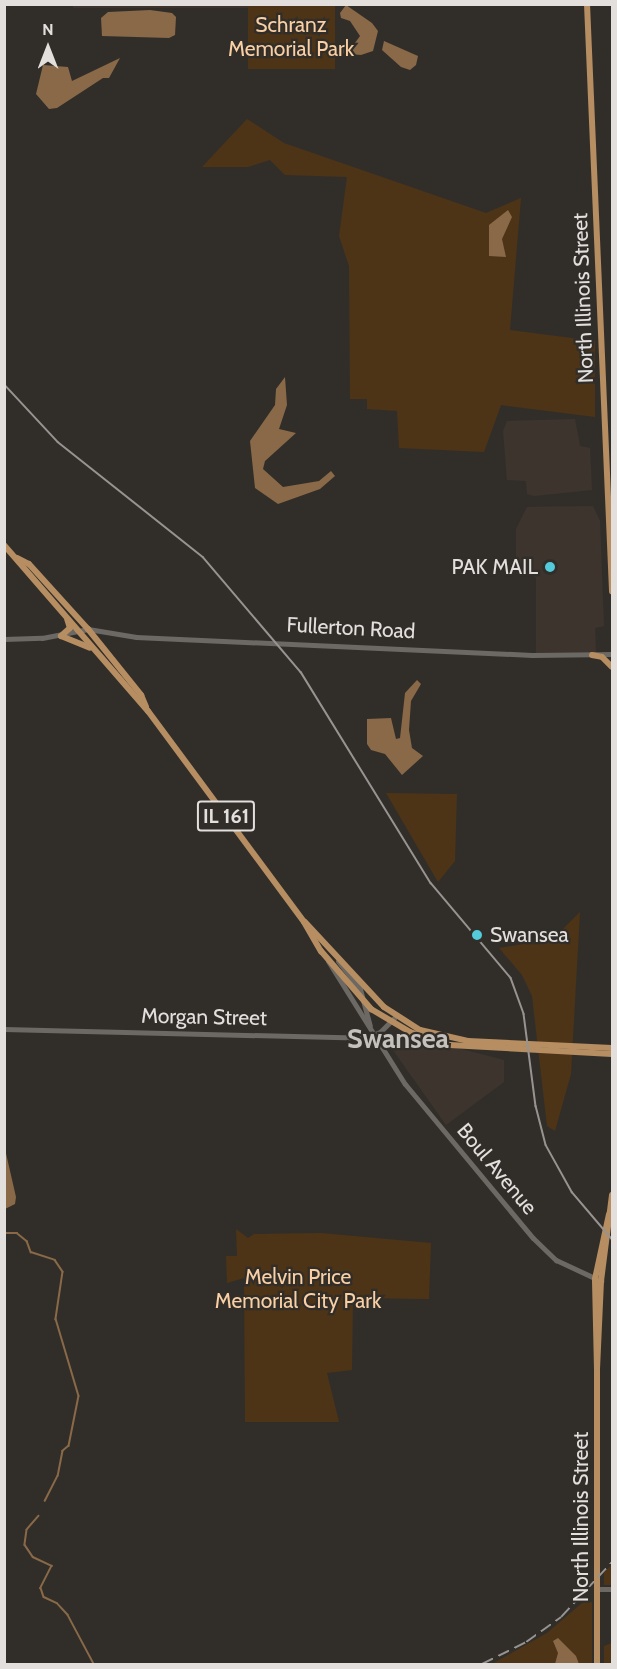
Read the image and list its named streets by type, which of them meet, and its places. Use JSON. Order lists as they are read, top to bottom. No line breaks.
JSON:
{"streets":{"main road":["North Illinois Street","IL 161"],"street":["Fullerton Road","Morgan Street","Boul Avenue"]},"crossings":[["North Illinois Street","Boul Avenue"],["Fullerton Road","IL 161"],["IL 161","Boul Avenue"],["Morgan Street","Boul Avenue"]],"districts":["Swansea"],"parks":["Schranz Memorial Park","Melvin Price Memorial City Park"],"places":["PAK MAIL","Swansea"],"north":"top"}
